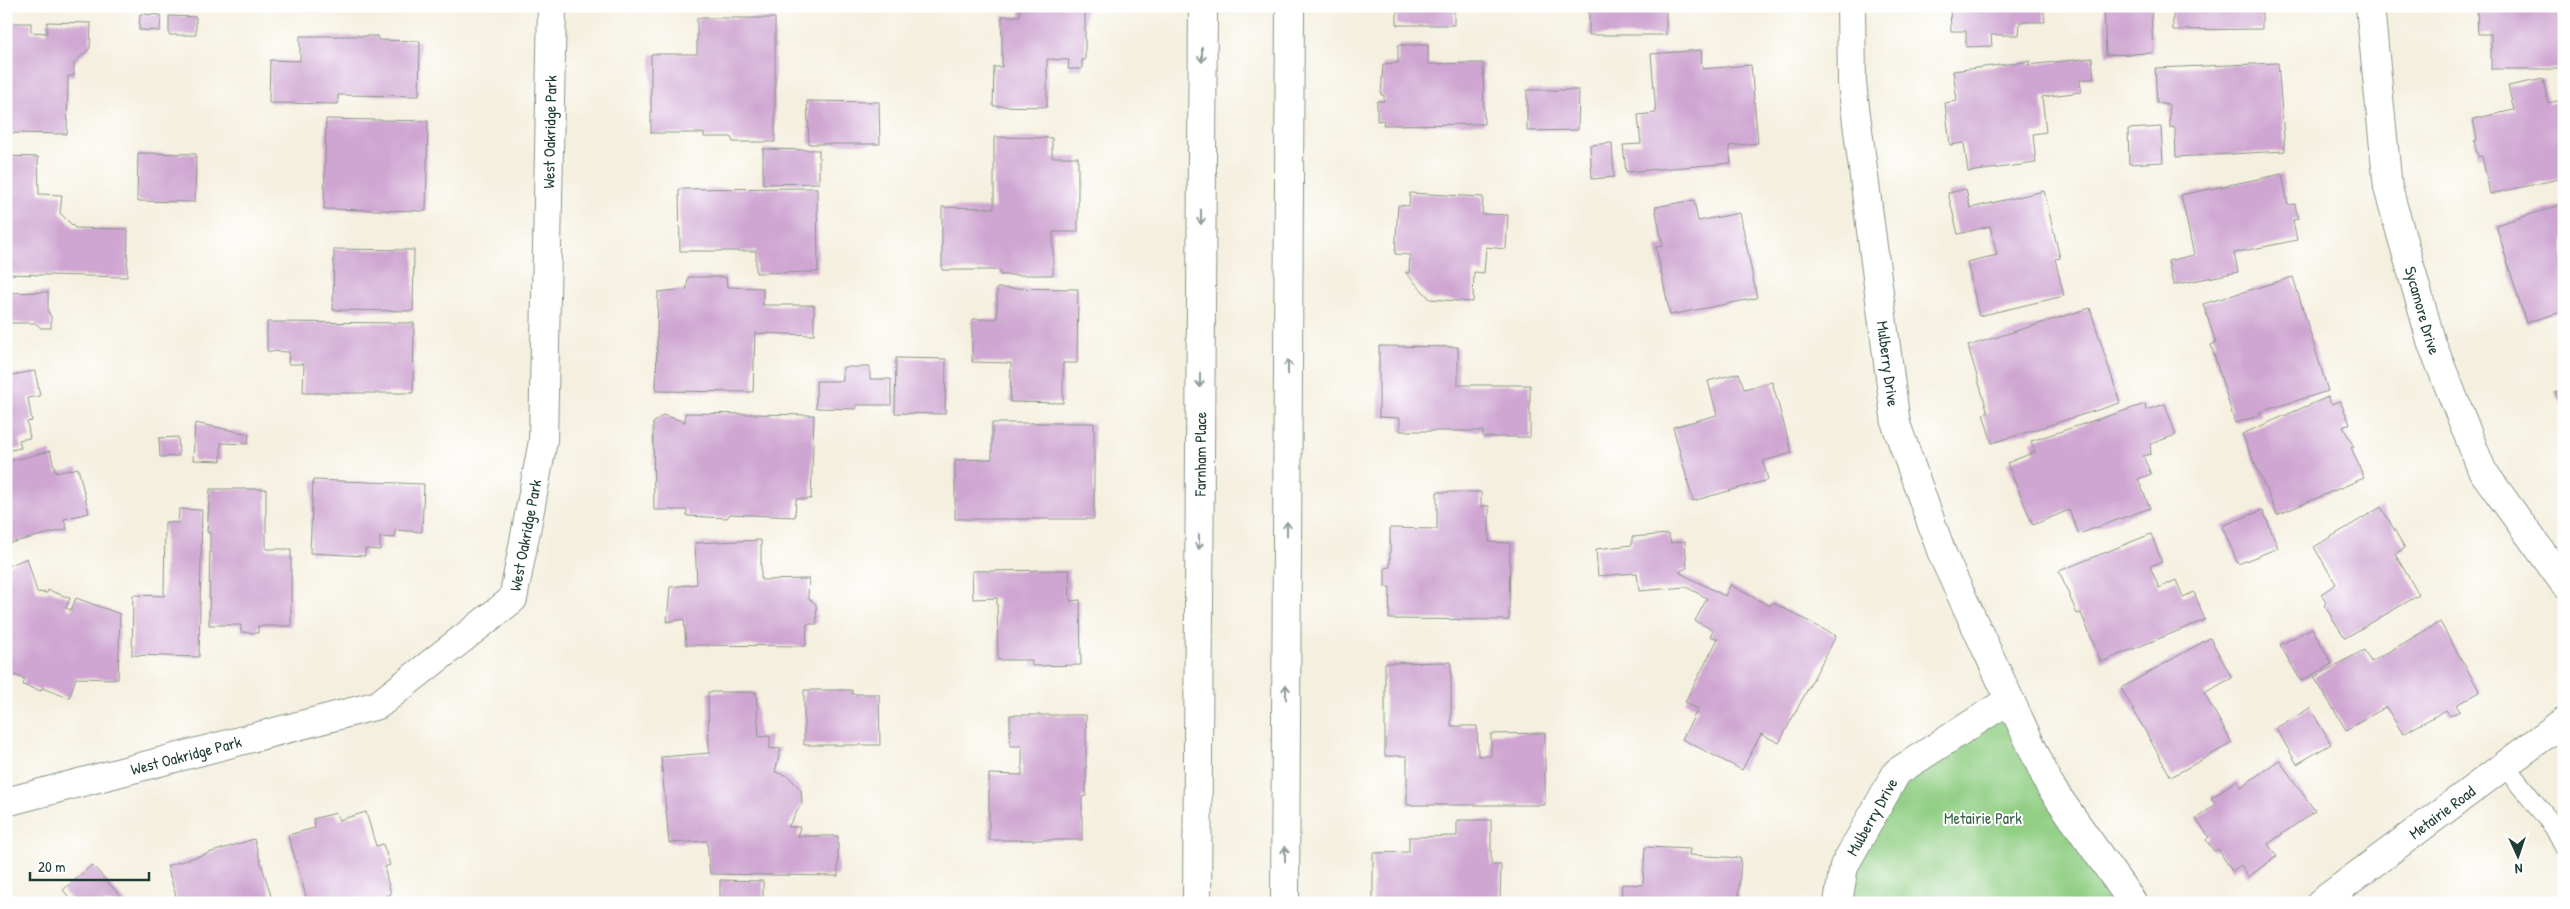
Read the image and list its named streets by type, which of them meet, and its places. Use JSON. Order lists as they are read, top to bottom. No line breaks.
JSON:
{"streets":{"street":["West Oakridge Park","Sycamore Drive","Mulberry Drive","Farnham Place","Metairie Road"]},"parks":["Metairie Park"],"scale_bar":"20 m","north":"bottom"}
